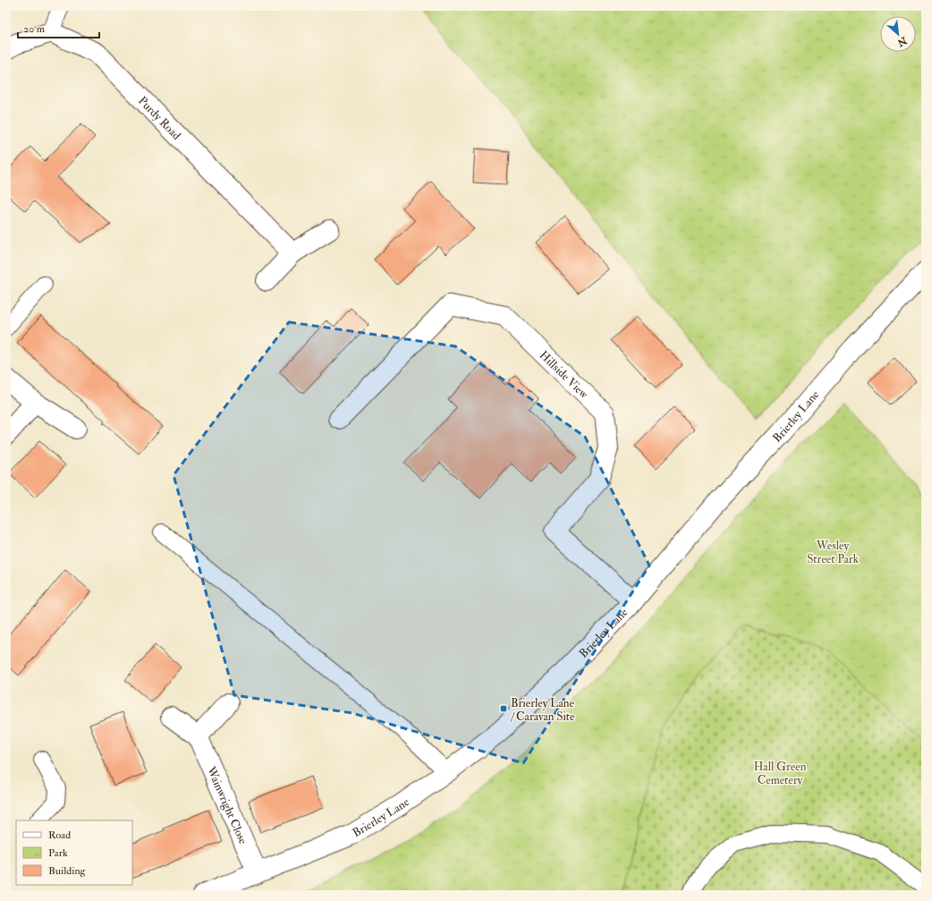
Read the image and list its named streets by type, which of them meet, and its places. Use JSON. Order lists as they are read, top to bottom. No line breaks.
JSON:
{"streets":{"street":["Purdy Road","Hillside View","Brierley Lane","Wainwright Close"]},"crossings":[["Hillside View","Brierley Lane"],["Brierley Lane","Wainwright Close"]],"parks":["Wesley Street Park","Hall Green Cemetery"],"places":{"transit":["Brierley Lane / Caravan Site"]},"legend":["Road","Park","Building"],"scale_bar":"20 m","north":"bottom right"}
